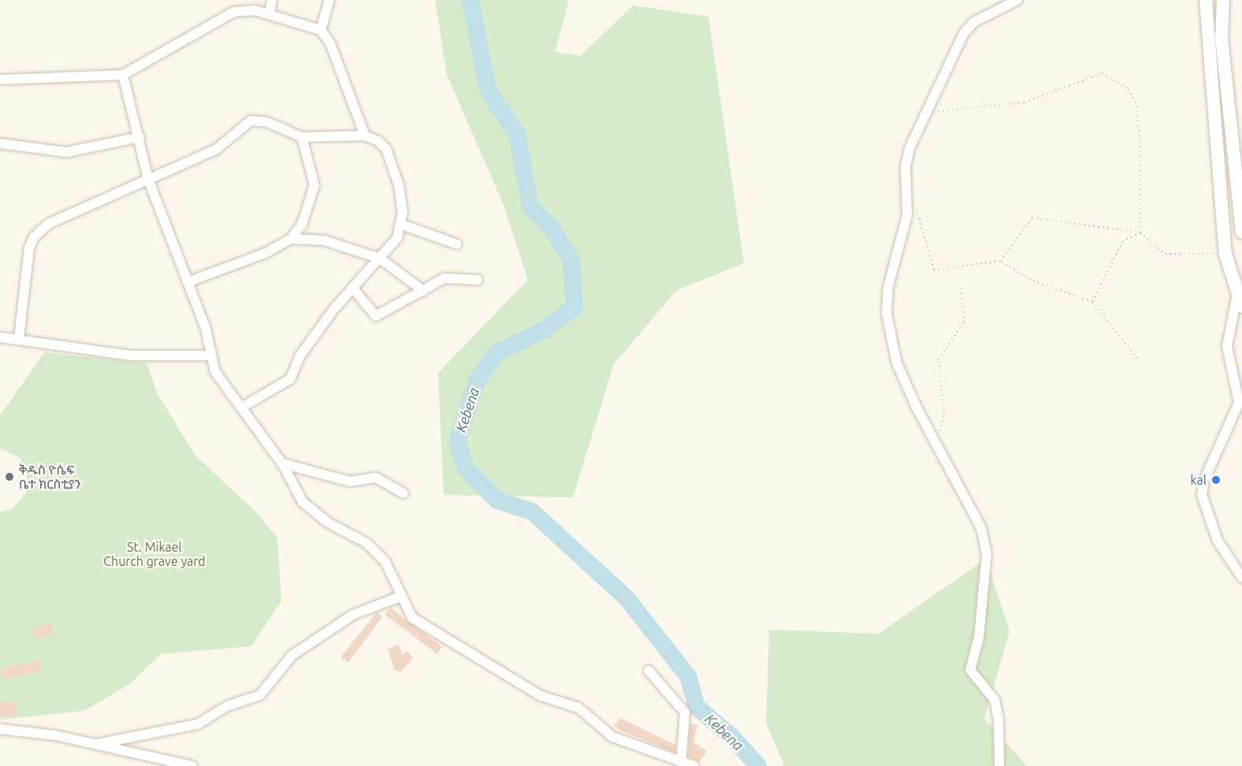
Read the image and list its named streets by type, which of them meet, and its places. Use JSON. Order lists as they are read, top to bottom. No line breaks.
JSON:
{"water":["Kebena"],"parks":["St. Mikael Church grave yard"],"places":["ቅዱስ ዮሴፍ ቤተ ክርስቲያን","kal"]}
